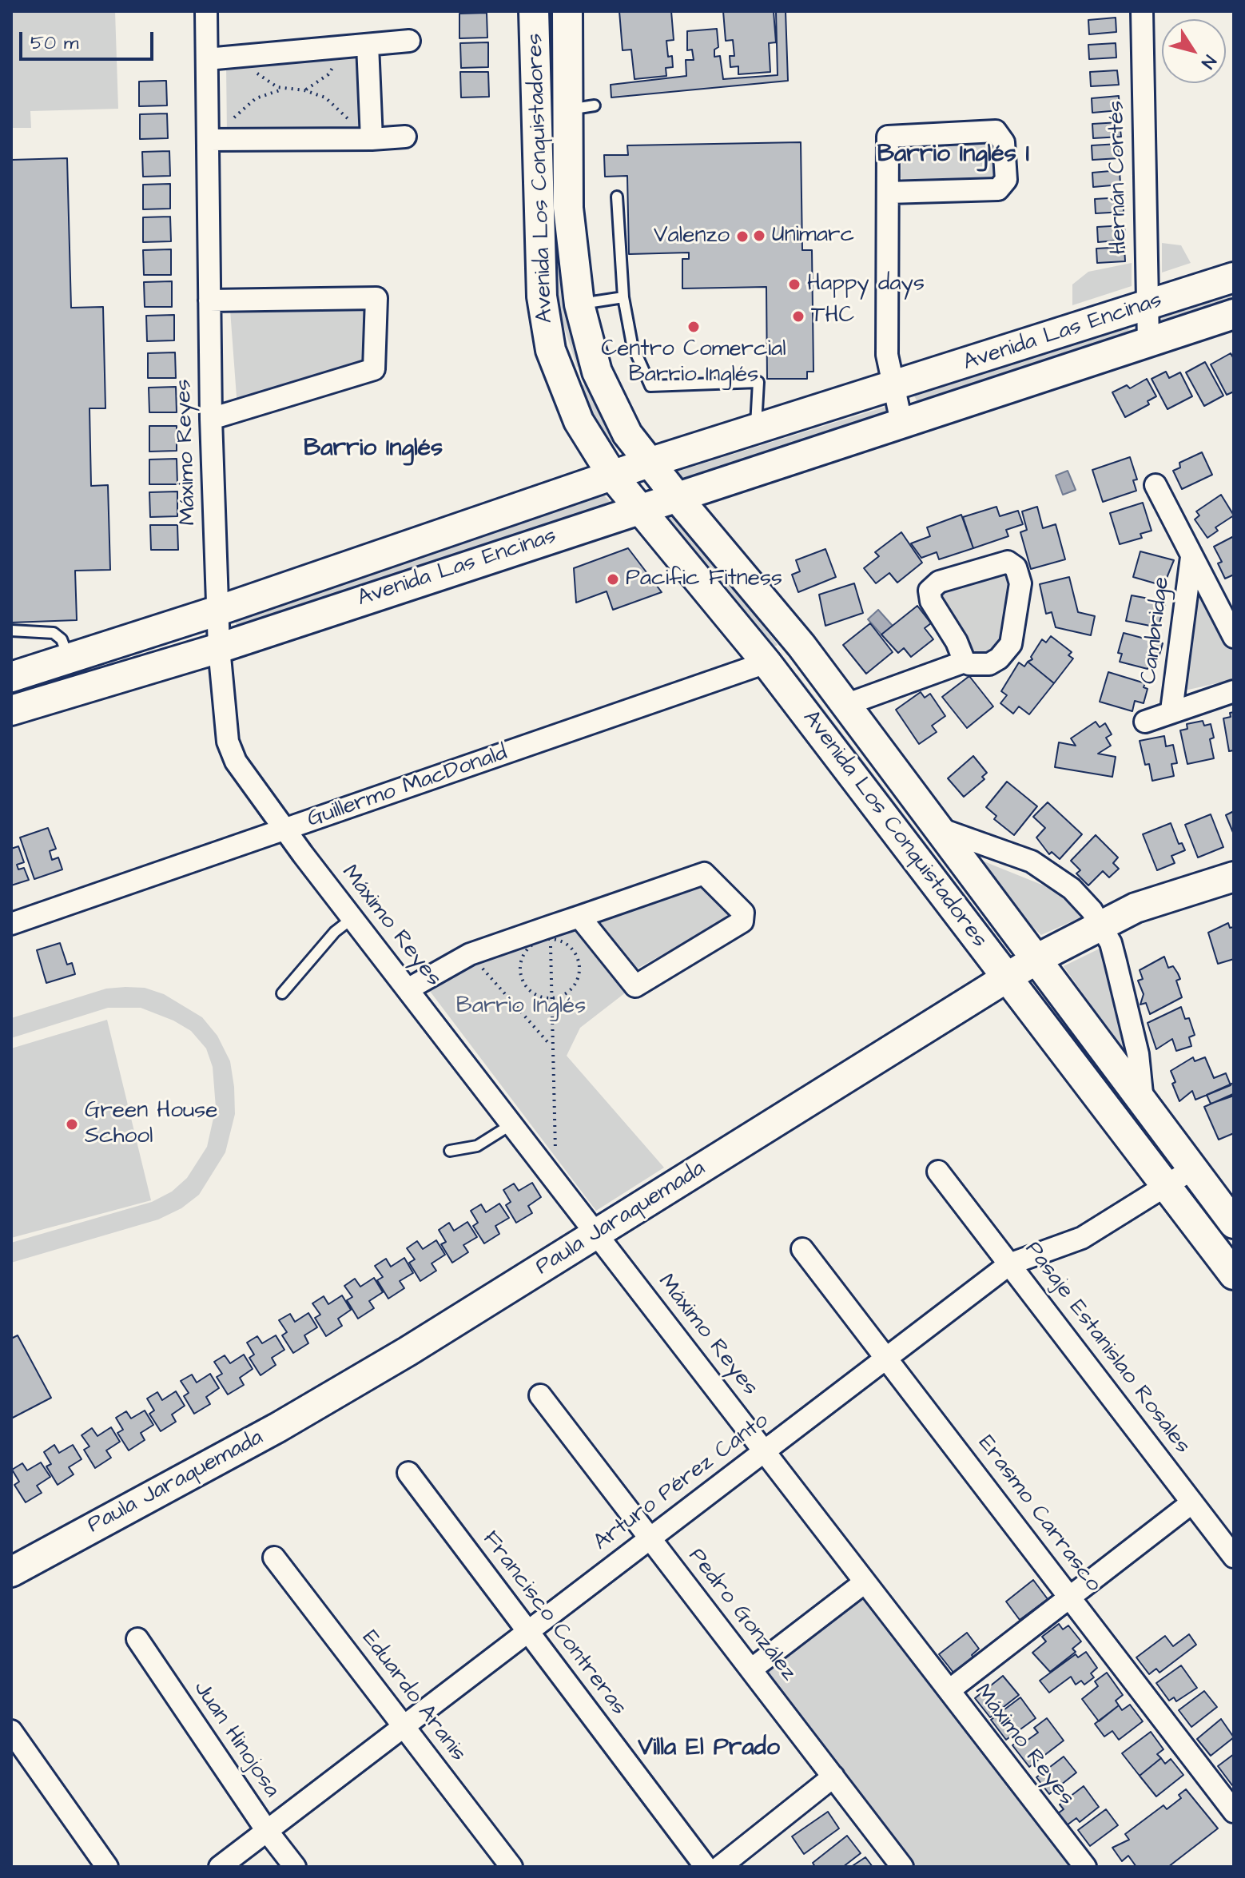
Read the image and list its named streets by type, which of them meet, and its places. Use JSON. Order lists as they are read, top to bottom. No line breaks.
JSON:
{"streets":{"street":["Hernán Cortés","Avenida Los Conquistadores","Avenida Las Encinas","Máximo Reyes","Cambridge","Guillermo MacDonald","Paula Jaraquemada","Pasaje Estanislao Rosales","Arturo Pérez Canto","Erasmo Carrasco","Pedro González","Francisco Contreras","Eduardo Aranis","Juan Hinojosa"]},"crossings":[["Hernán Cortés","Avenida Las Encinas"],["Avenida Los Conquistadores","Avenida Las Encinas"],["Avenida Los Conquistadores","Guillermo MacDonald"],["Avenida Los Conquistadores","Paula Jaraquemada"],["Avenida Los Conquistadores","Arturo Pérez Canto"],["Avenida Las Encinas","Máximo Reyes"],["Máximo Reyes","Guillermo MacDonald"],["Máximo Reyes","Paula Jaraquemada"],["Máximo Reyes","Arturo Pérez Canto"],["Pasaje Estanislao Rosales","Arturo Pérez Canto"],["Arturo Pérez Canto","Erasmo Carrasco"],["Arturo Pérez Canto","Pedro González"],["Arturo Pérez Canto","Francisco Contreras"],["Arturo Pérez Canto","Eduardo Aranis"],["Arturo Pérez Canto","Juan Hinojosa"]],"districts":["Barrio Inglés I","Barrio Inglés","Villa El Prado"],"parks":["Barrio Inglés"],"places":["Unimarc","Valenzo","Happy days","THC","Centro Comercial Barrio Inglés","Pacific Fitness","Green House School"],"scale_bar":"50 m","north":"bottom right"}
